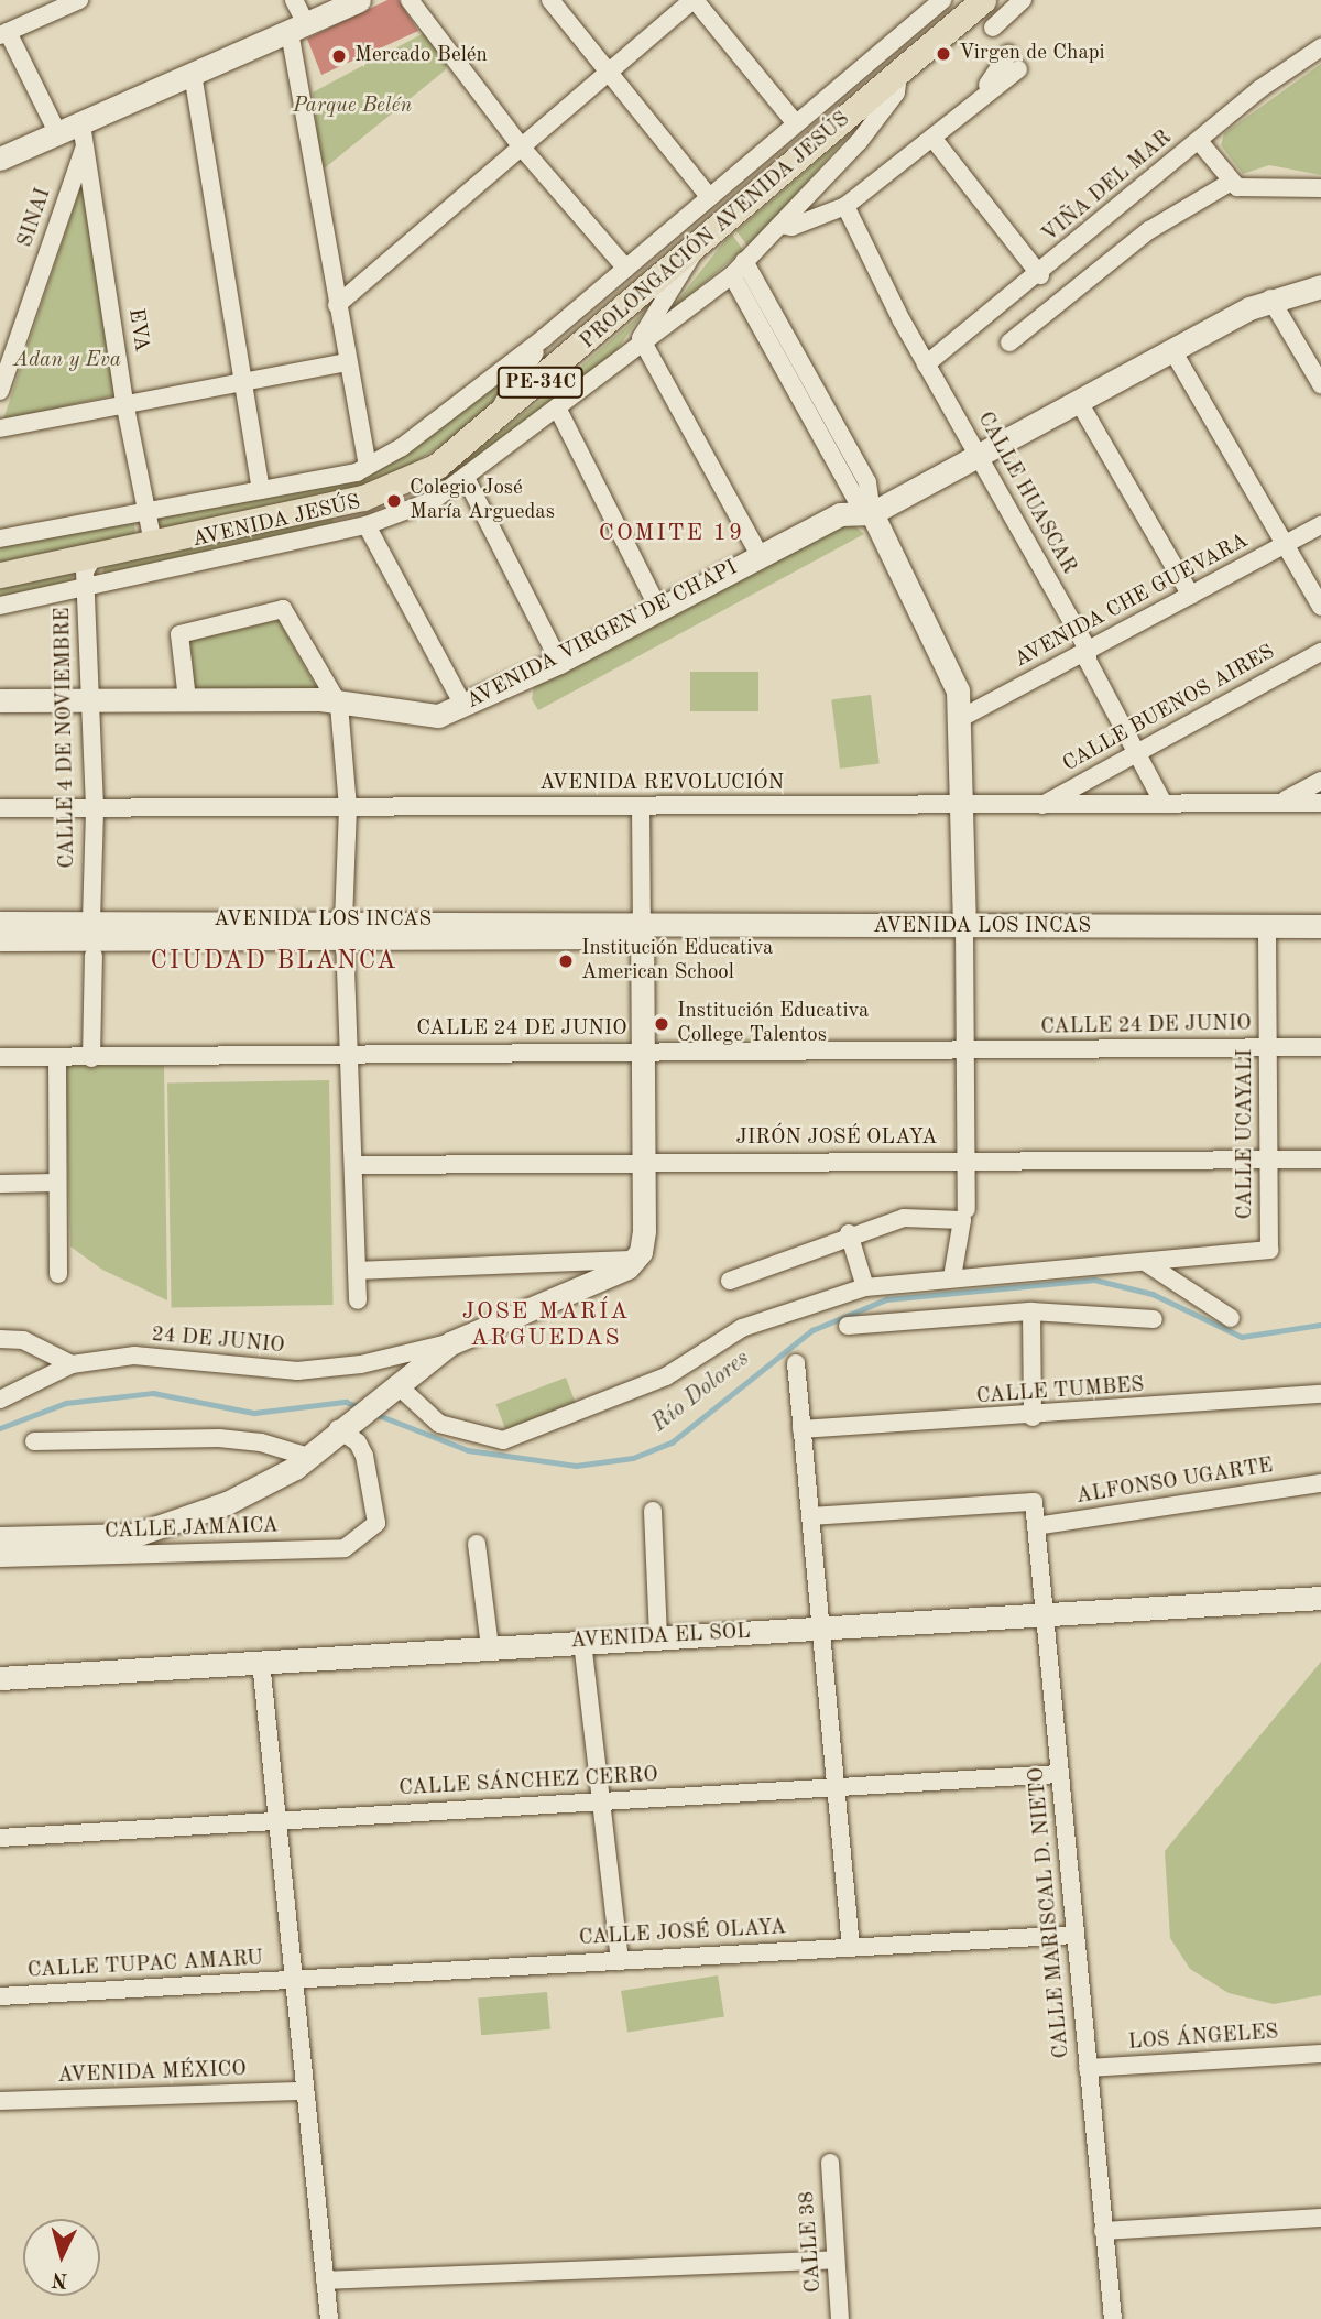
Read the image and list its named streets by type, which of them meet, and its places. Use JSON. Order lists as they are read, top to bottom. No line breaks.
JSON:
{"streets":{"main road":["PROLONGACIÓN AVENIDA JESÚS","PE-34C"],"street":["VIÑA DEL MAR","SINAI","EVA","CALLE HUASCAR","AVENIDA JESÚS","AVENIDA CHE GUEVARA","AVENIDA VIRGEN DE CHAPI","CALLE BUENOS AIRES","CALLE 4 DE NOVIEMBRE","AVENIDA REVOLUCIÓN","AVENIDA LOS INCAS","CALLE 24 DE JUNIO","CALLE UCAYALI","JIRÓN JOSÉ OLAYA","24 DE JUNIO","CALLE TUMBES","ALFONSO UGARTE","CALLE JAMAICA","AVENIDA EL SOL","CALLE SÁNCHEZ CERRO","CALLE MARISCAL D. NIETO","CALLE JOSÉ OLAYA","CALLE TUPAC AMARU","LOS ÁNGELES","AVENIDA MÉXICO","CALLE 38"]},"crossings":[["VIÑA DEL MAR","CALLE HUASCAR"],["SINAI","EVA"],["PROLONGACIÓN AVENIDA JESÚS","EVA"],["PROLONGACIÓN AVENIDA JESÚS","AVENIDA JESÚS"],["PROLONGACIÓN AVENIDA JESÚS","CALLE 4 DE NOVIEMBRE"],["CALLE HUASCAR","AVENIDA CHE GUEVARA"],["CALLE HUASCAR","CALLE BUENOS AIRES"],["CALLE HUASCAR","AVENIDA REVOLUCIÓN"],["AVENIDA JESÚS","CALLE 4 DE NOVIEMBRE"],["AVENIDA VIRGEN DE CHAPI","CALLE 4 DE NOVIEMBRE"],["CALLE BUENOS AIRES","AVENIDA REVOLUCIÓN"],["CALLE 4 DE NOVIEMBRE","AVENIDA REVOLUCIÓN"],["CALLE 4 DE NOVIEMBRE","AVENIDA LOS INCAS"],["AVENIDA LOS INCAS","CALLE UCAYALI"],["CALLE 24 DE JUNIO","CALLE UCAYALI"],["CALLE UCAYALI","JIRÓN JOSÉ OLAYA"],["ALFONSO UGARTE","CALLE MARISCAL D. NIETO"],["AVENIDA EL SOL","CALLE MARISCAL D. NIETO"],["CALLE SÁNCHEZ CERRO","CALLE MARISCAL D. NIETO"],["CALLE MARISCAL D. NIETO","CALLE JOSÉ OLAYA"],["CALLE MARISCAL D. NIETO","LOS ÁNGELES"],["CALLE JOSÉ OLAYA","CALLE TUPAC AMARU"]],"districts":["COMITE 19","CIUDAD BLANCA","JOSE MARÍA ARGUEDAS"],"water":["Río Dolores"],"parks":["Parque Belén","Adan y Eva"],"places":["Virgen de Chapi","Mercado Belén","Colegio José María Arguedas","Institución Educativa American School","Institución Educativa College Talentos"],"north":"bottom"}
